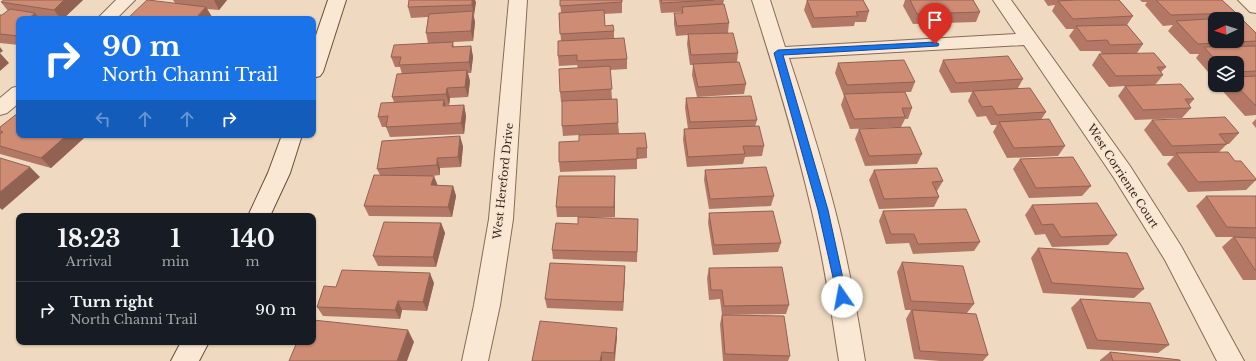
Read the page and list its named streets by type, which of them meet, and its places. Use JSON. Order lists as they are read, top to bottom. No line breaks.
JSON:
{"streets":{"street":["West Corriente Court","West Hereford Drive"]},"north":"left","page":{"turn":["90 m","North Channi Trail"],"eta":["18:23","Arrival","1","min","140","m"],"list":[{"name":"Turn right","note":"North Channi Trail","value":"90 m"}]}}
